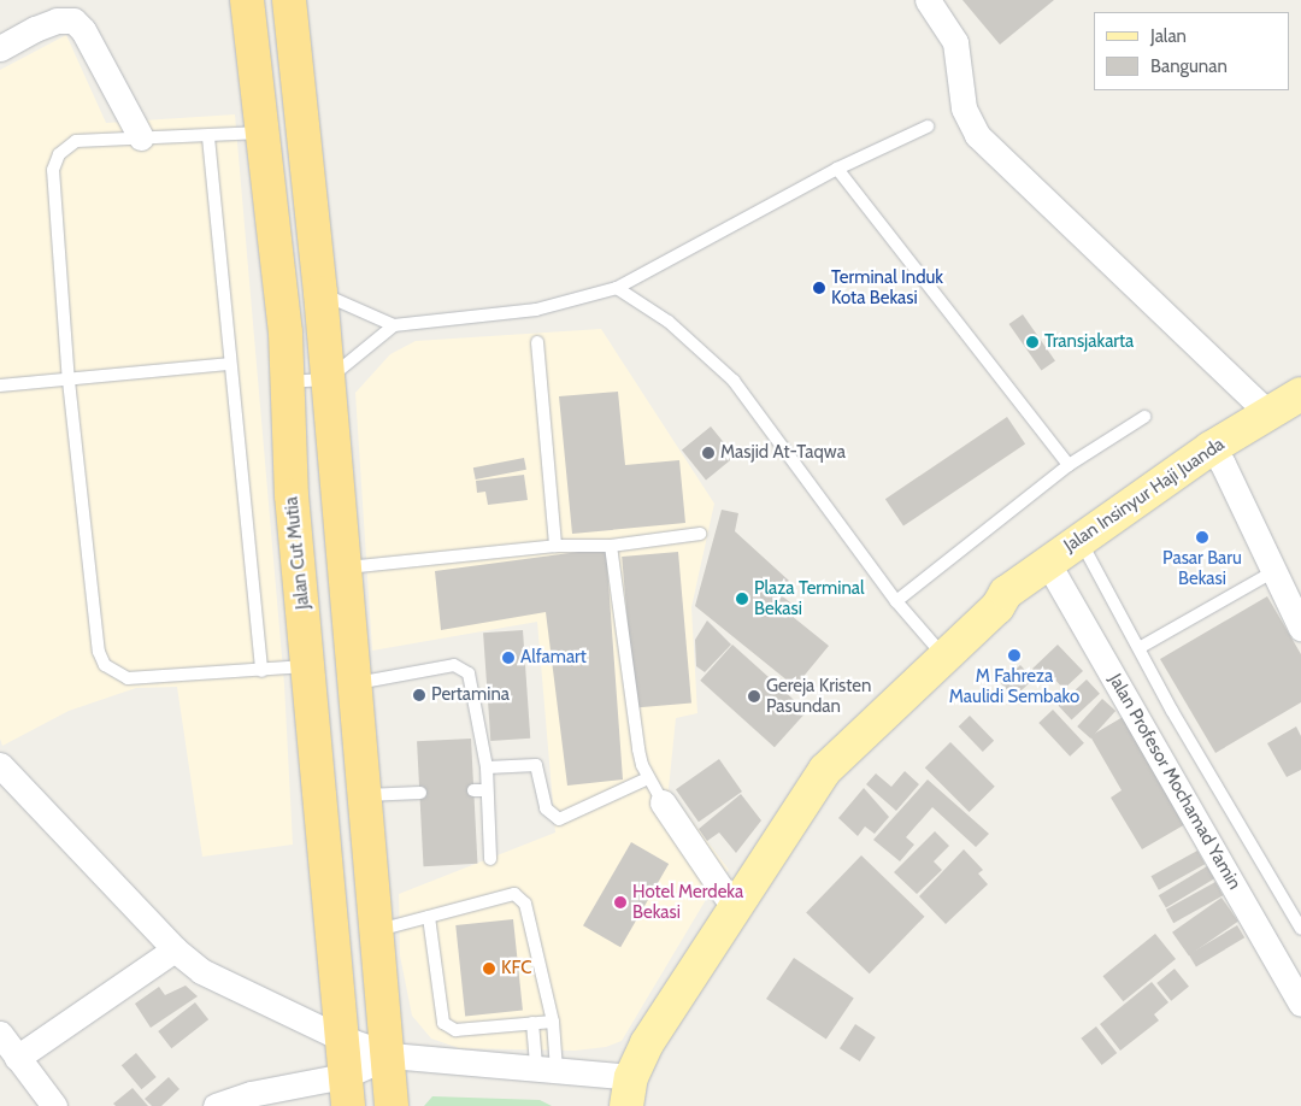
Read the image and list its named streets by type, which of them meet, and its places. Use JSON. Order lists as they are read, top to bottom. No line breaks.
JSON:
{"streets":{"highway":["Jalan Cut Mutia"],"main road":["Jalan Insinyur Haji Juanda"],"street":["Jalan Profesor Mochamad Yamin"]},"crossings":[["Jalan Insinyur Haji Juanda","Jalan Profesor Mochamad Yamin"]],"places":["Terminal Induk Kota Bekasi","Transjakarta","Masjid At-Taqwa","Pasar Baru Bekasi","Plaza Terminal Bekasi","M Fahreza Maulidi Sembako","Alfamart","Pertamina","Gereja Kristen Pasundan","Hotel Merdeka Bekasi","KFC"],"legend":["Jalan","Bangunan"]}
